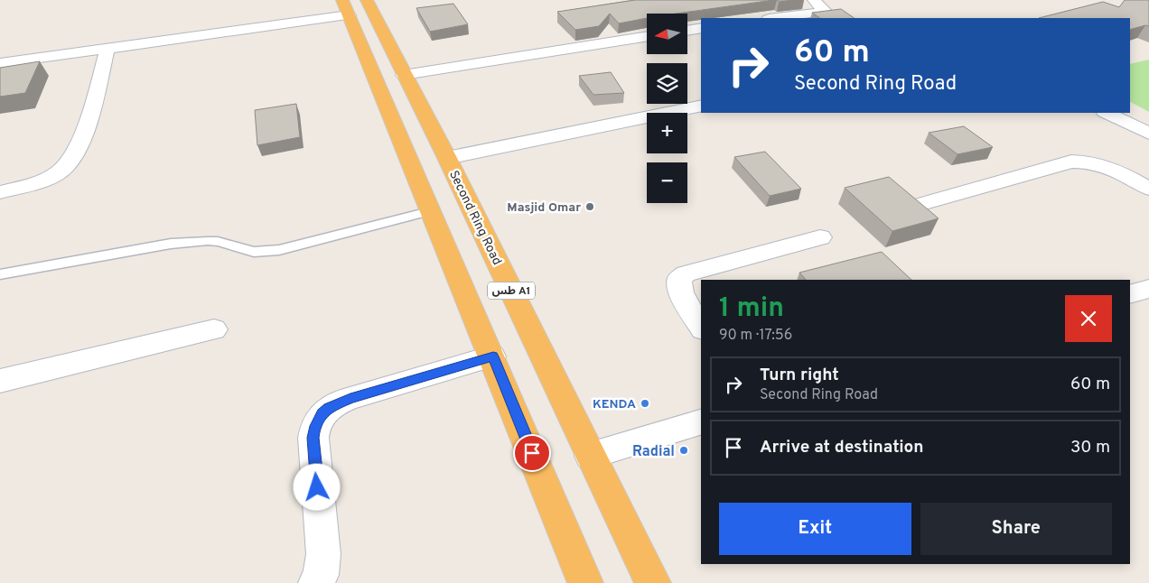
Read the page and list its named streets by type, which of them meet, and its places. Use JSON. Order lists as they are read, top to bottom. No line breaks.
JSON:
{"streets":{"highway":["Second Ring Road","طس A1"]},"crossings":[["Second Ring Road","طس A1"]],"places":["Masjid Omar","KENDA","Radial"],"north":"left","page":{"map_buttons":["+","−"],"turn":["60 m","Second Ring Road"],"heading":["1 min","90 m · 17:56"],"list":[{"name":"Turn right","note":"Second Ring Road","value":"60 m"},{"name":"Arrive at destination","value":"30 m"}],"buttons":["Exit","Share"]}}
